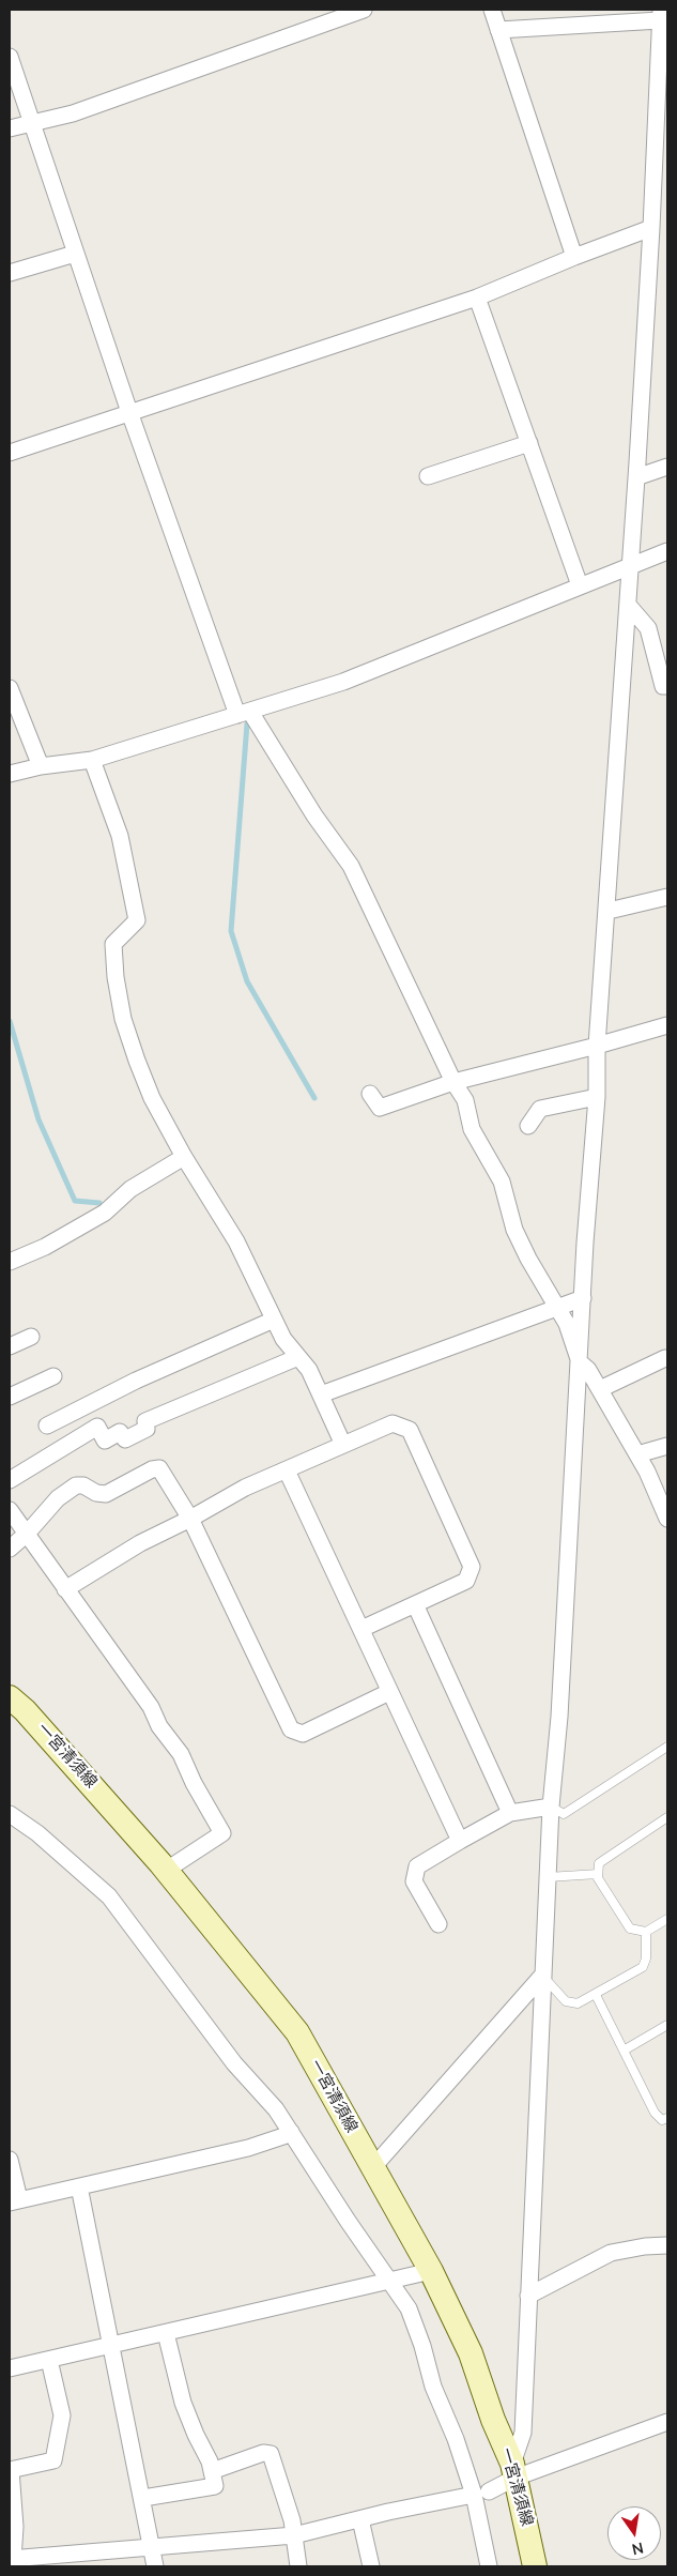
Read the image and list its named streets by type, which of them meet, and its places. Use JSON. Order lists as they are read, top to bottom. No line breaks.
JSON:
{"streets":{"main road":["一宮清須線"]},"north":"bottom"}
